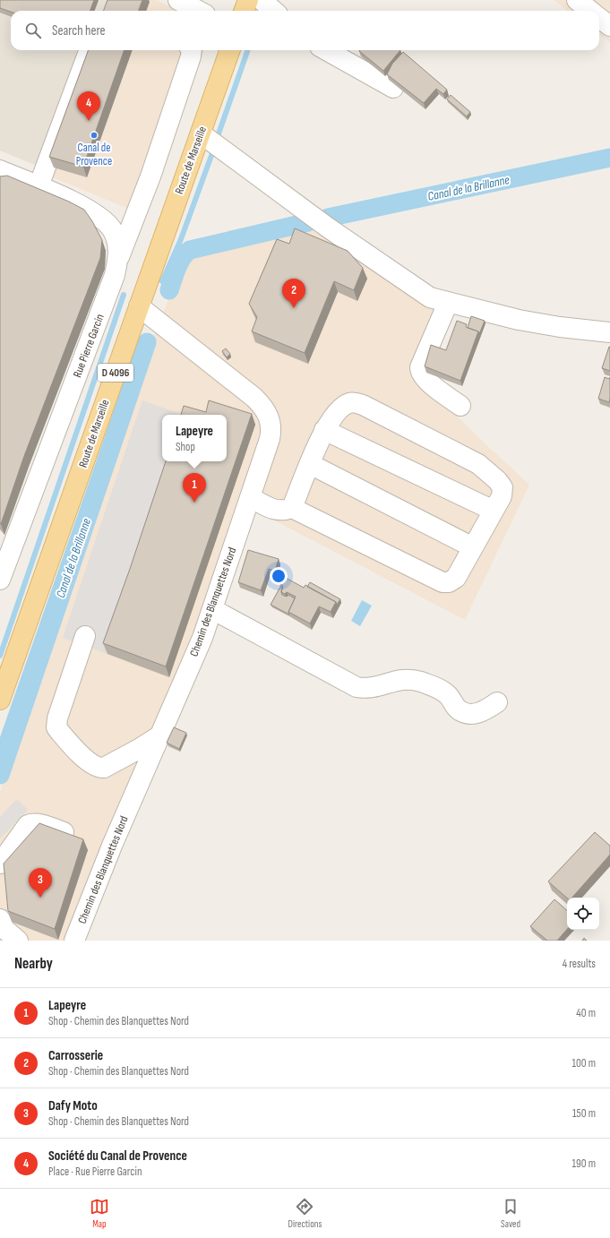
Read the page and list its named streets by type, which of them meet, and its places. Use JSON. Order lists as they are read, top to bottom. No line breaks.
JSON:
{"streets":{"main road":["Route de Marseille","D 4096"],"street":["Rue Pierre Garcin","Chemin des Blanquettes Nord"]},"crossings":[["Route de Marseille","Chemin des Blanquettes Nord"]],"water":["Canal de la Brillanne"],"places":["Canal de Provence"],"page":{"search":"Search here","pins":["4","2","1","3"],"popup":["Lapeyre","Shop"],"heading":["Nearby","4 results"],"list":[{"mark":"1","name":"Lapeyre","note":"Shop · Chemin des Blanquettes Nord","value":"40 m"},{"mark":"2","name":"Carrosserie","note":"Shop · Chemin des Blanquettes Nord","value":"100 m"},{"mark":"3","name":"Dafy Moto","note":"Shop · Chemin des Blanquettes Nord","value":"150 m"},{"mark":"4","name":"Société du Canal de Provence","note":"Place · Rue Pierre Garcin","value":"190 m"}],"nav":["Map","Directions","Saved"]}}
